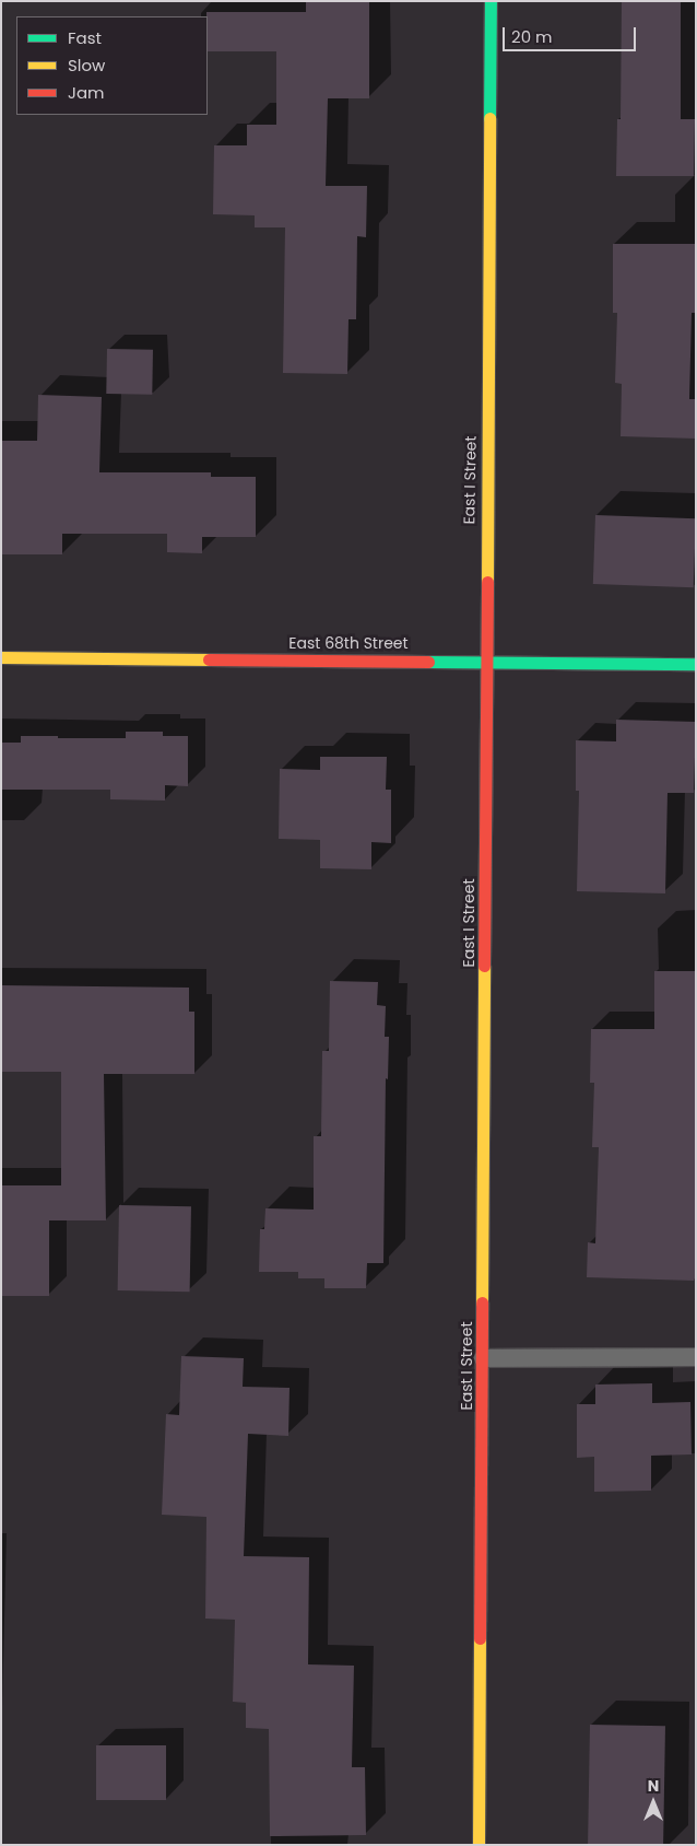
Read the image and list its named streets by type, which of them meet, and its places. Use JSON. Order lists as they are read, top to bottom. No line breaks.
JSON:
{"streets":{"street":["East I Street","East 68th Street"]},"crossings":[["East I Street","East 68th Street"]],"legend":["Fast","Slow","Jam"],"scale_bar":"20 m","north":"top"}
